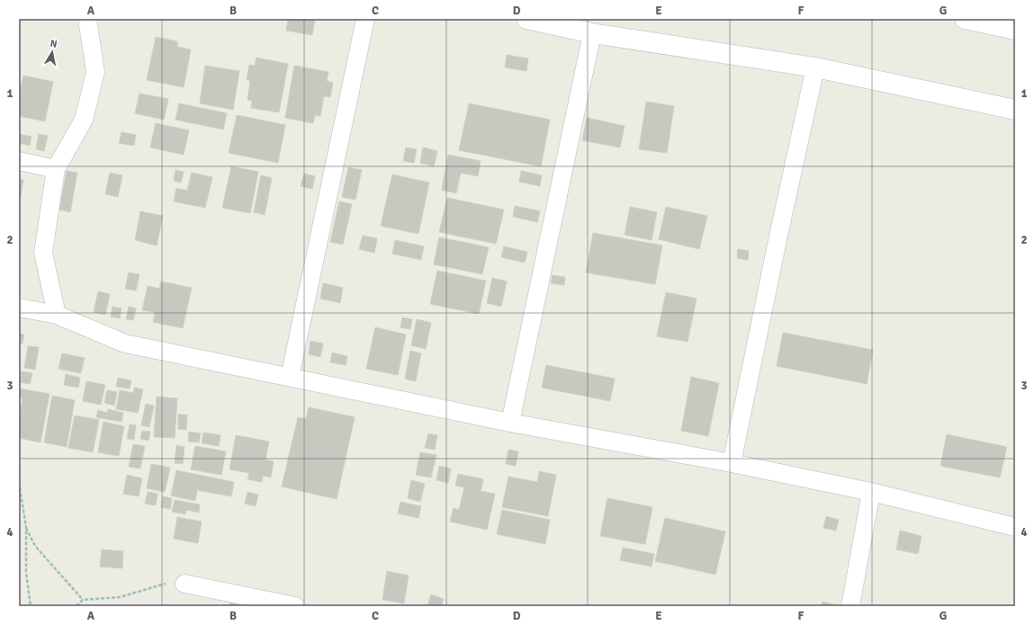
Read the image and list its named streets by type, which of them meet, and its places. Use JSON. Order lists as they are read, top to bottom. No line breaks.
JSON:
{"north":"top","grid":{"columns":["A","B","C","D","E","F","G"],"rows":["1","2","3","4"]}}
